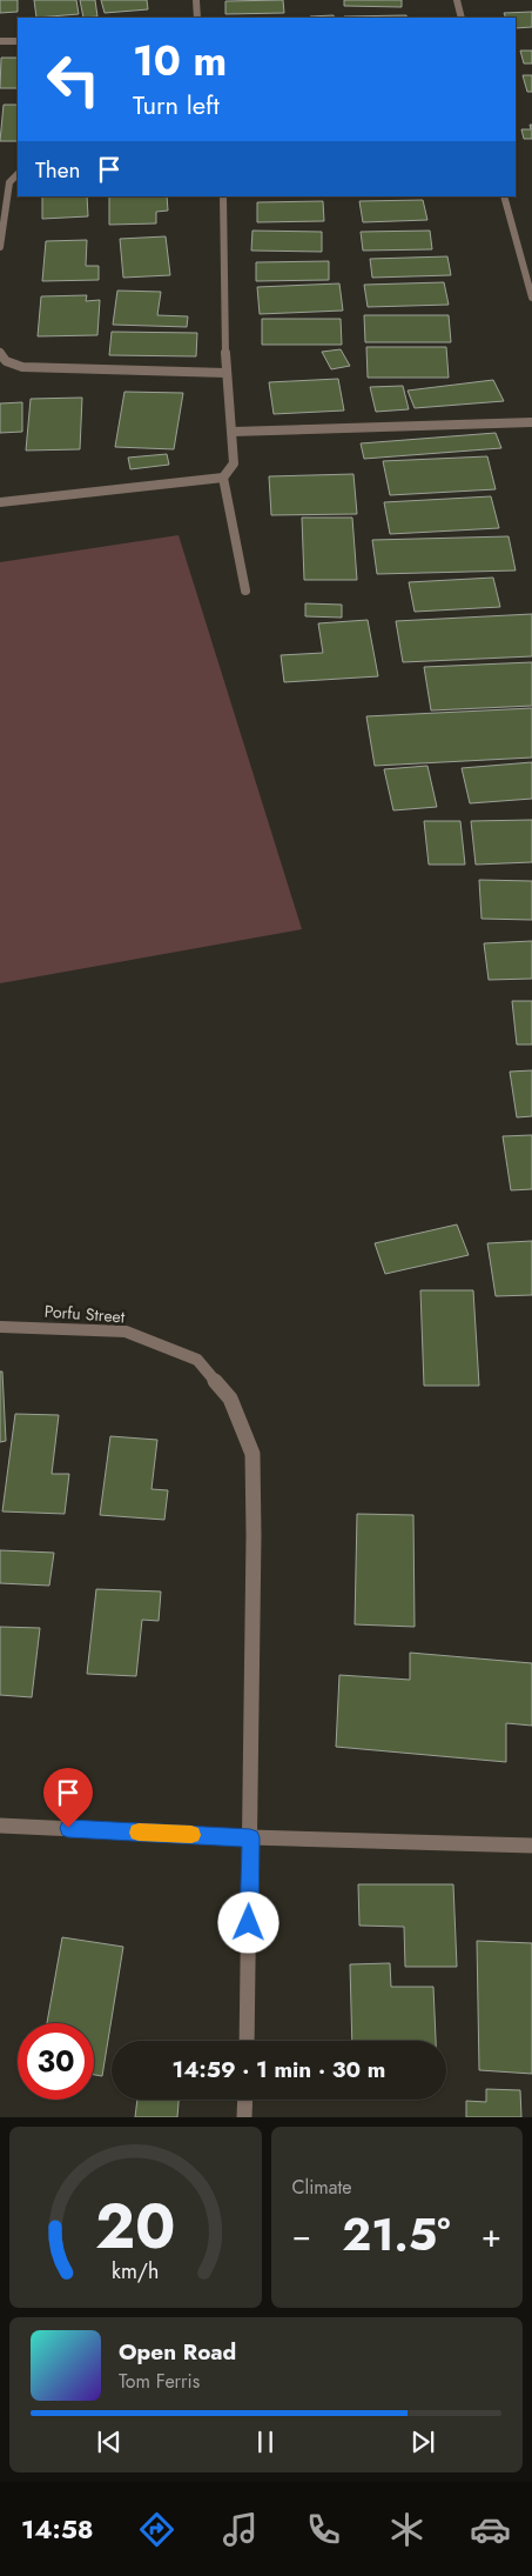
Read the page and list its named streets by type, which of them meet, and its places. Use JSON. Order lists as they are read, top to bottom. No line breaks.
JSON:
{"streets":{"street":["Porfu Street"]},"page":{"turn":["10 m","Turn left"],"then":"Then","limit":"30","trip":"14:59 · 1 min · 30 m","tile":"Climate","heat":["−","21.5°","+"],"song":["Open Road","Tom Ferris"],"tabs":"14:58","gauge":["20","km/h"]}}
